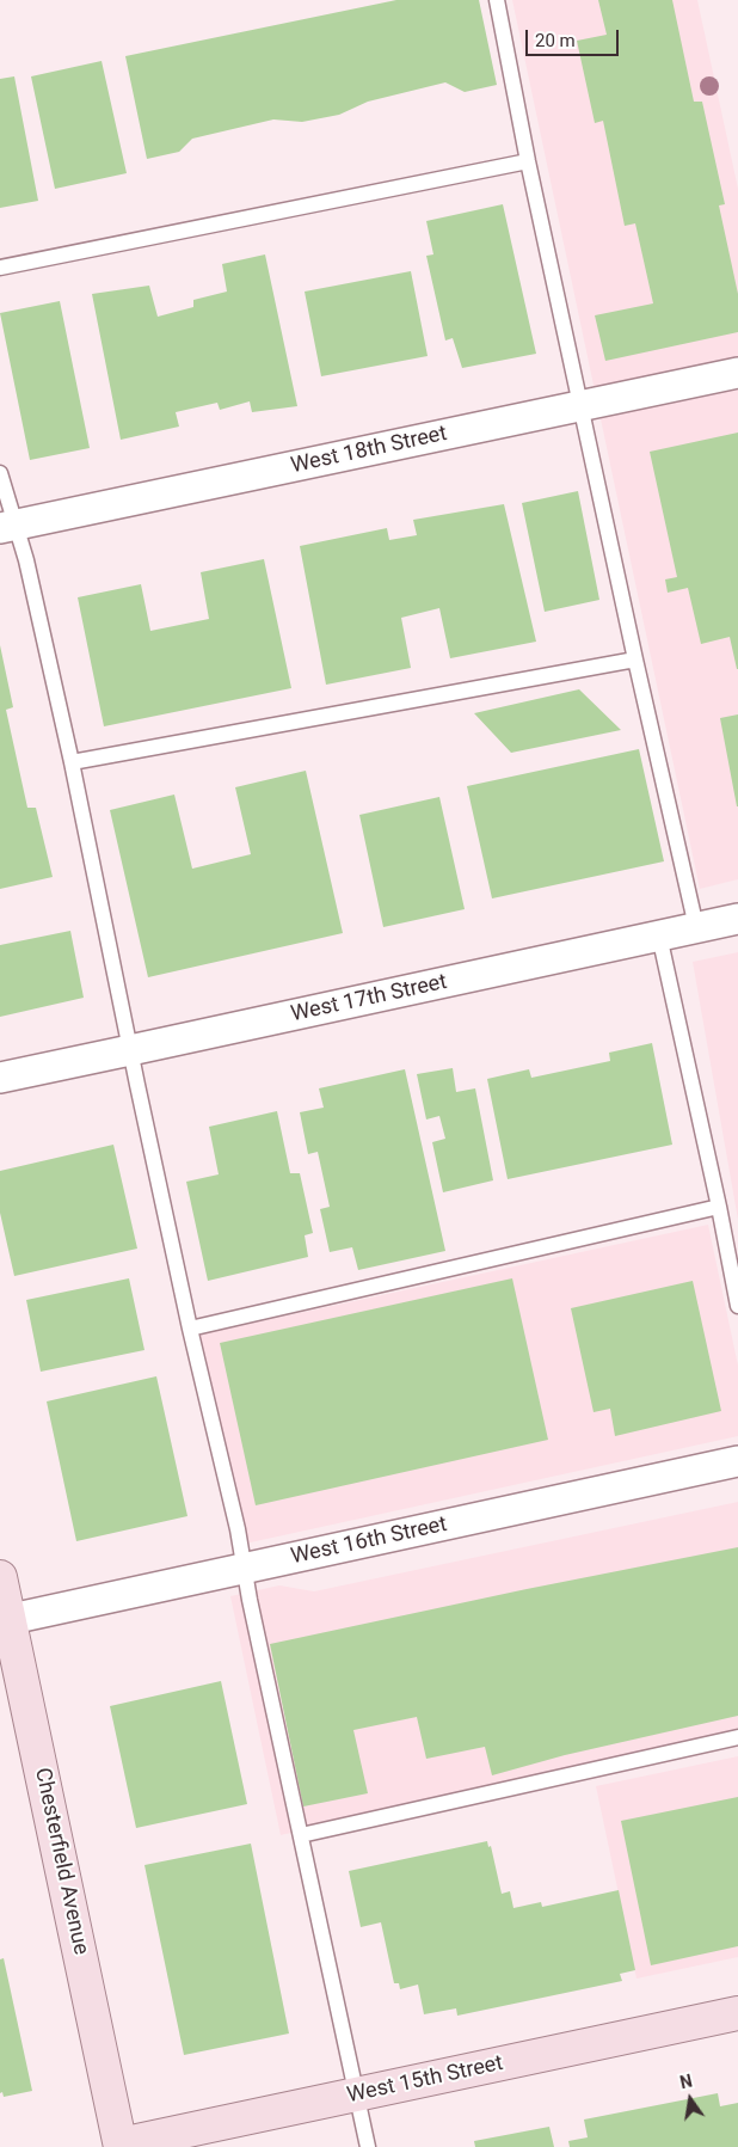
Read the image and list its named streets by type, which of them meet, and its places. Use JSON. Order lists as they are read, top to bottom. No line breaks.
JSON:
{"streets":{"street":["West 18th Street","West 17th Street","West 16th Street","Chesterfield Avenue","West 15th Street"]},"crossings":[["West 16th Street","Chesterfield Avenue"],["Chesterfield Avenue","West 15th Street"]],"scale_bar":"20 m","north":"top"}
